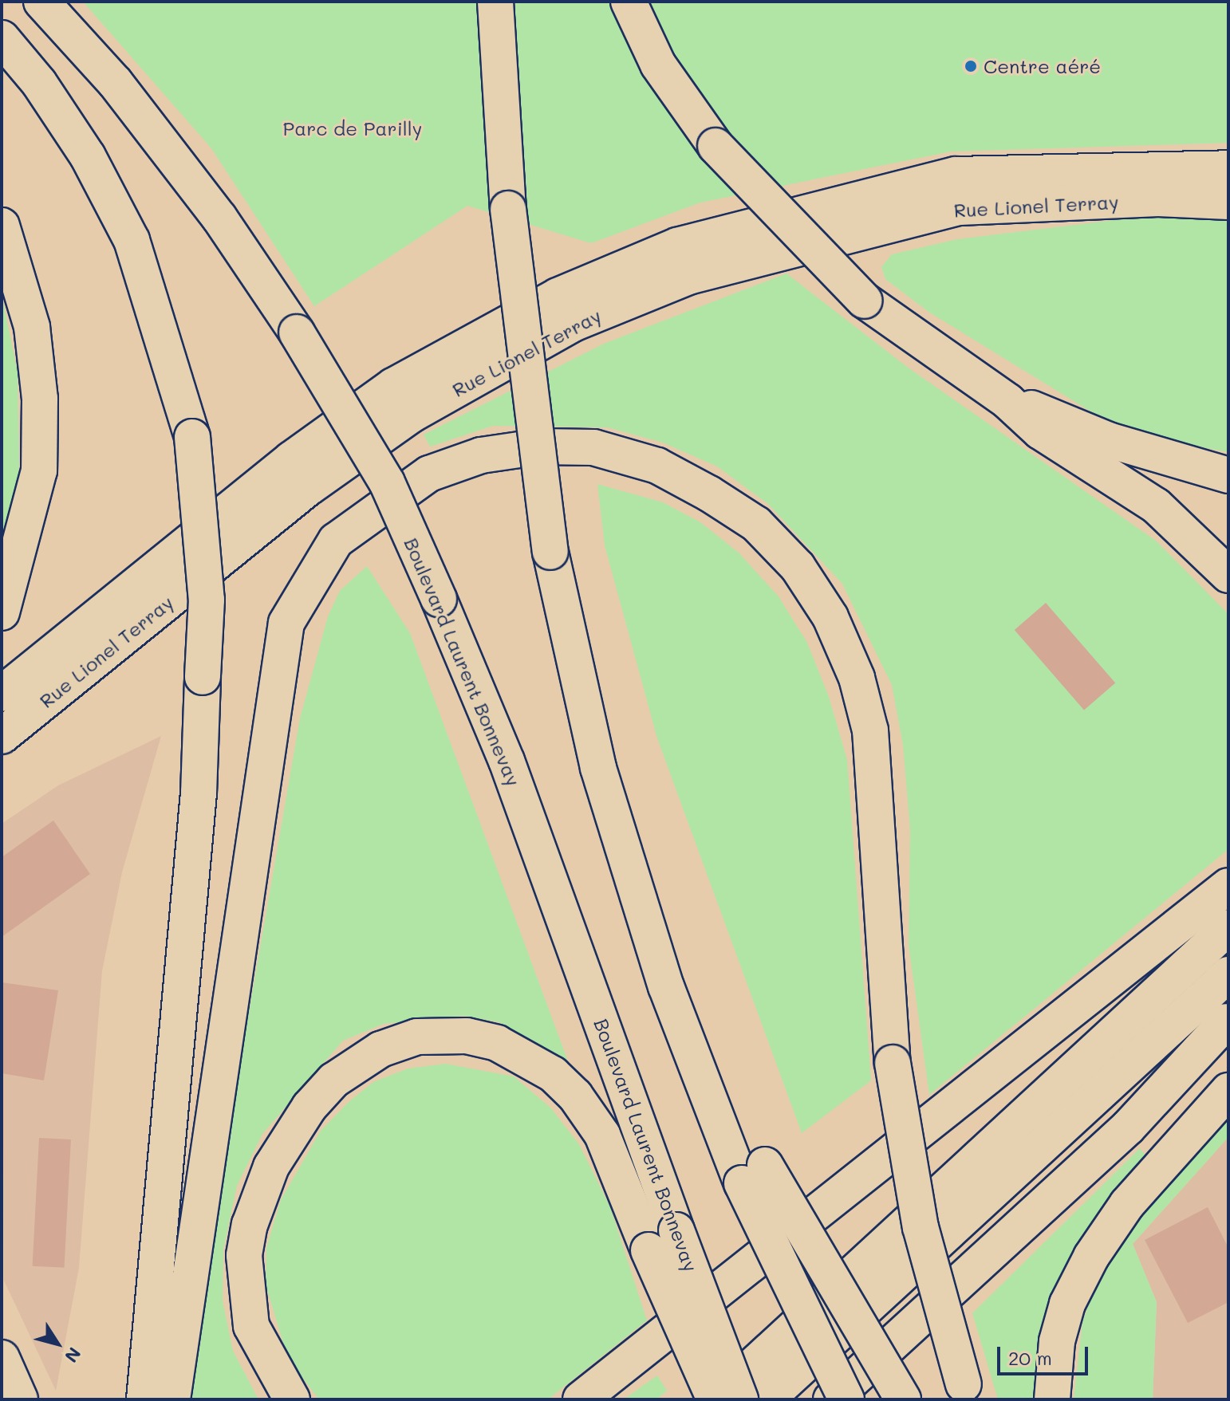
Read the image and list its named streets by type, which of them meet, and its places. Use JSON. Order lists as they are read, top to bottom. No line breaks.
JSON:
{"streets":{"main road":["Rue Lionel Terray","Boulevard Laurent Bonnevay"]},"parks":["Parc de Parilly"],"places":["Centre aéré"],"scale_bar":"20 m","north":"bottom right"}
